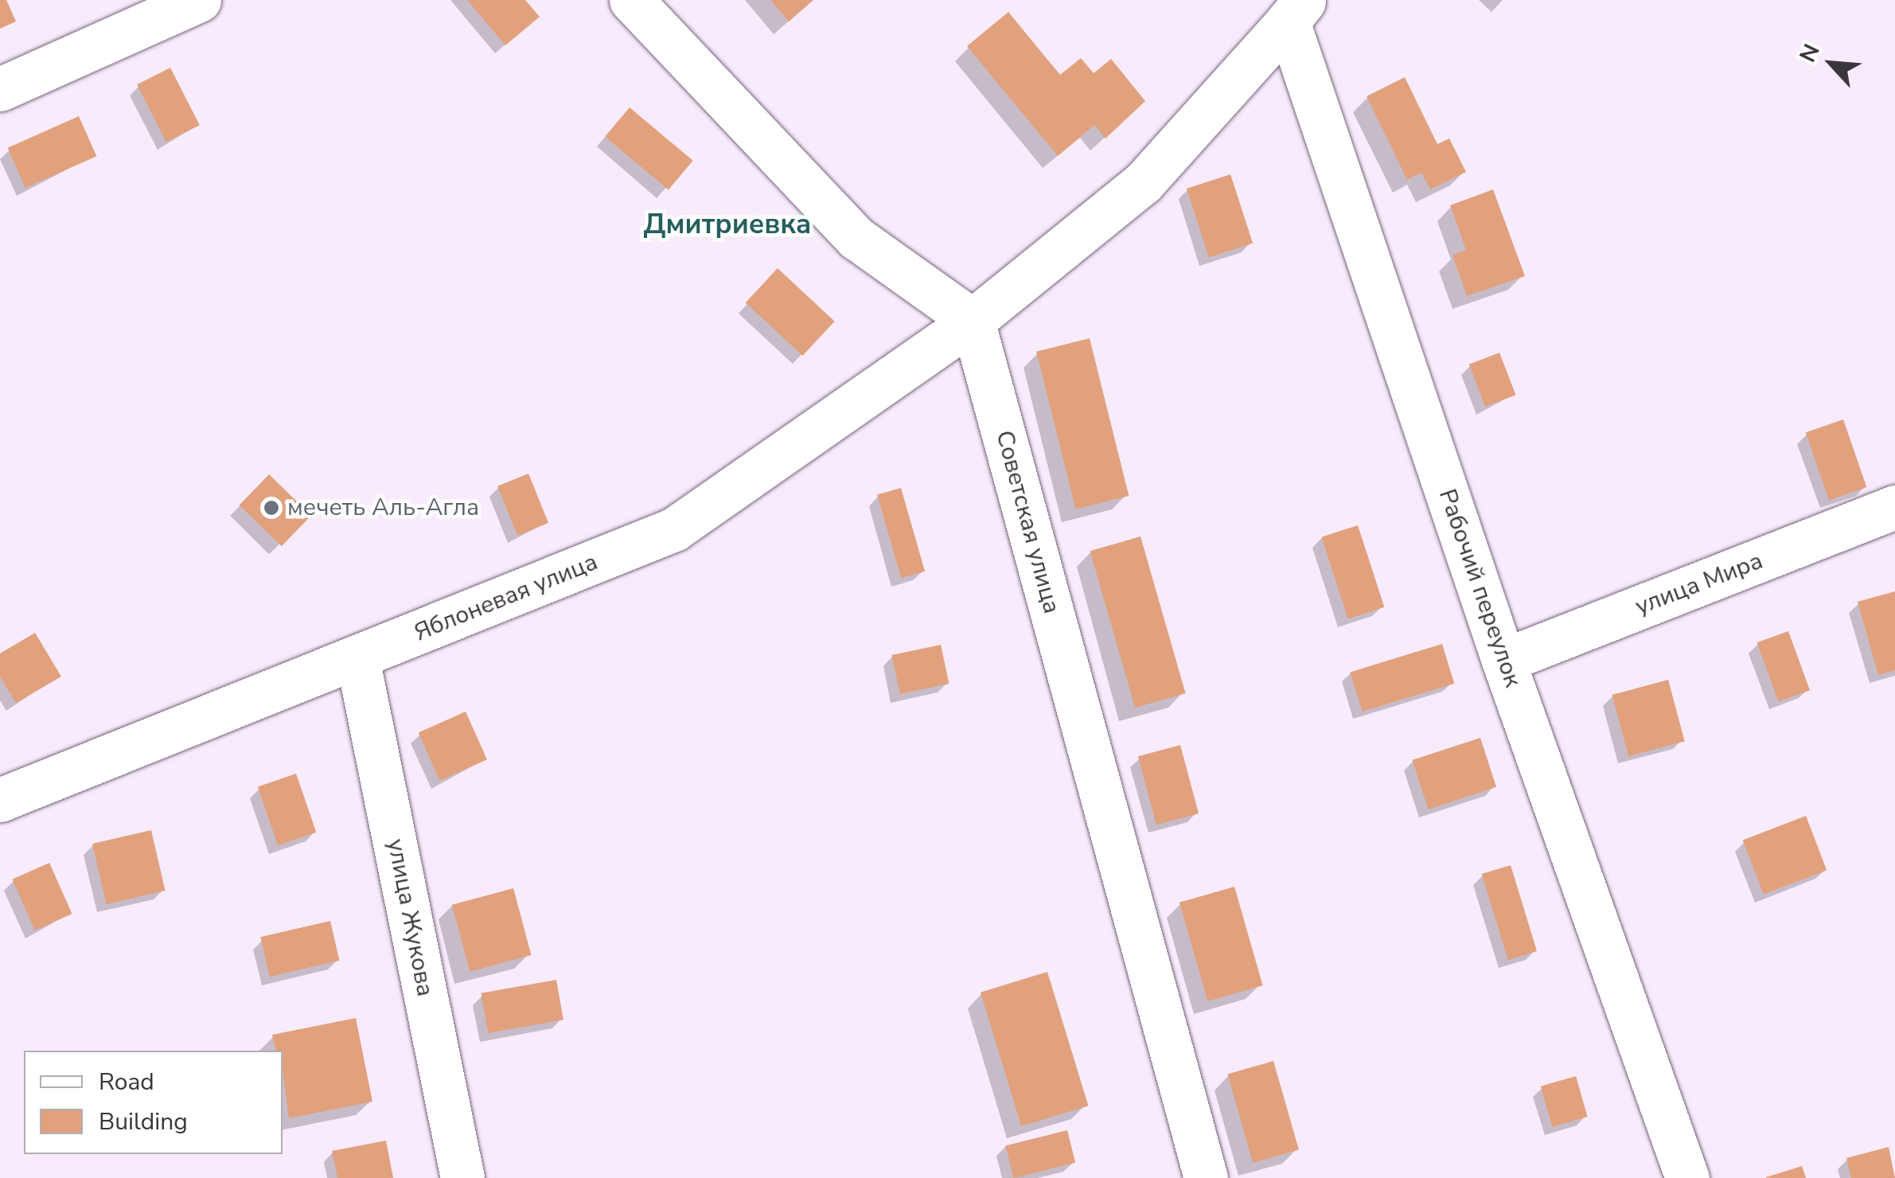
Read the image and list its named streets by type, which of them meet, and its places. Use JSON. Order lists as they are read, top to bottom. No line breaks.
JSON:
{"streets":{"street":["Советская улица","улица Мира","Рабочий переулок","Яблоневая улица","улица Жукова"]},"crossings":[["Советская улица","Яблоневая улица"],["улица Мира","Рабочий переулок"],["Рабочий переулок","Яблоневая улица"],["Яблоневая улица","улица Жукова"]],"districts":["Дмитриевка"],"places":["мечеть Аль-Агла"],"legend":["Road","Building"],"north":"top left"}
